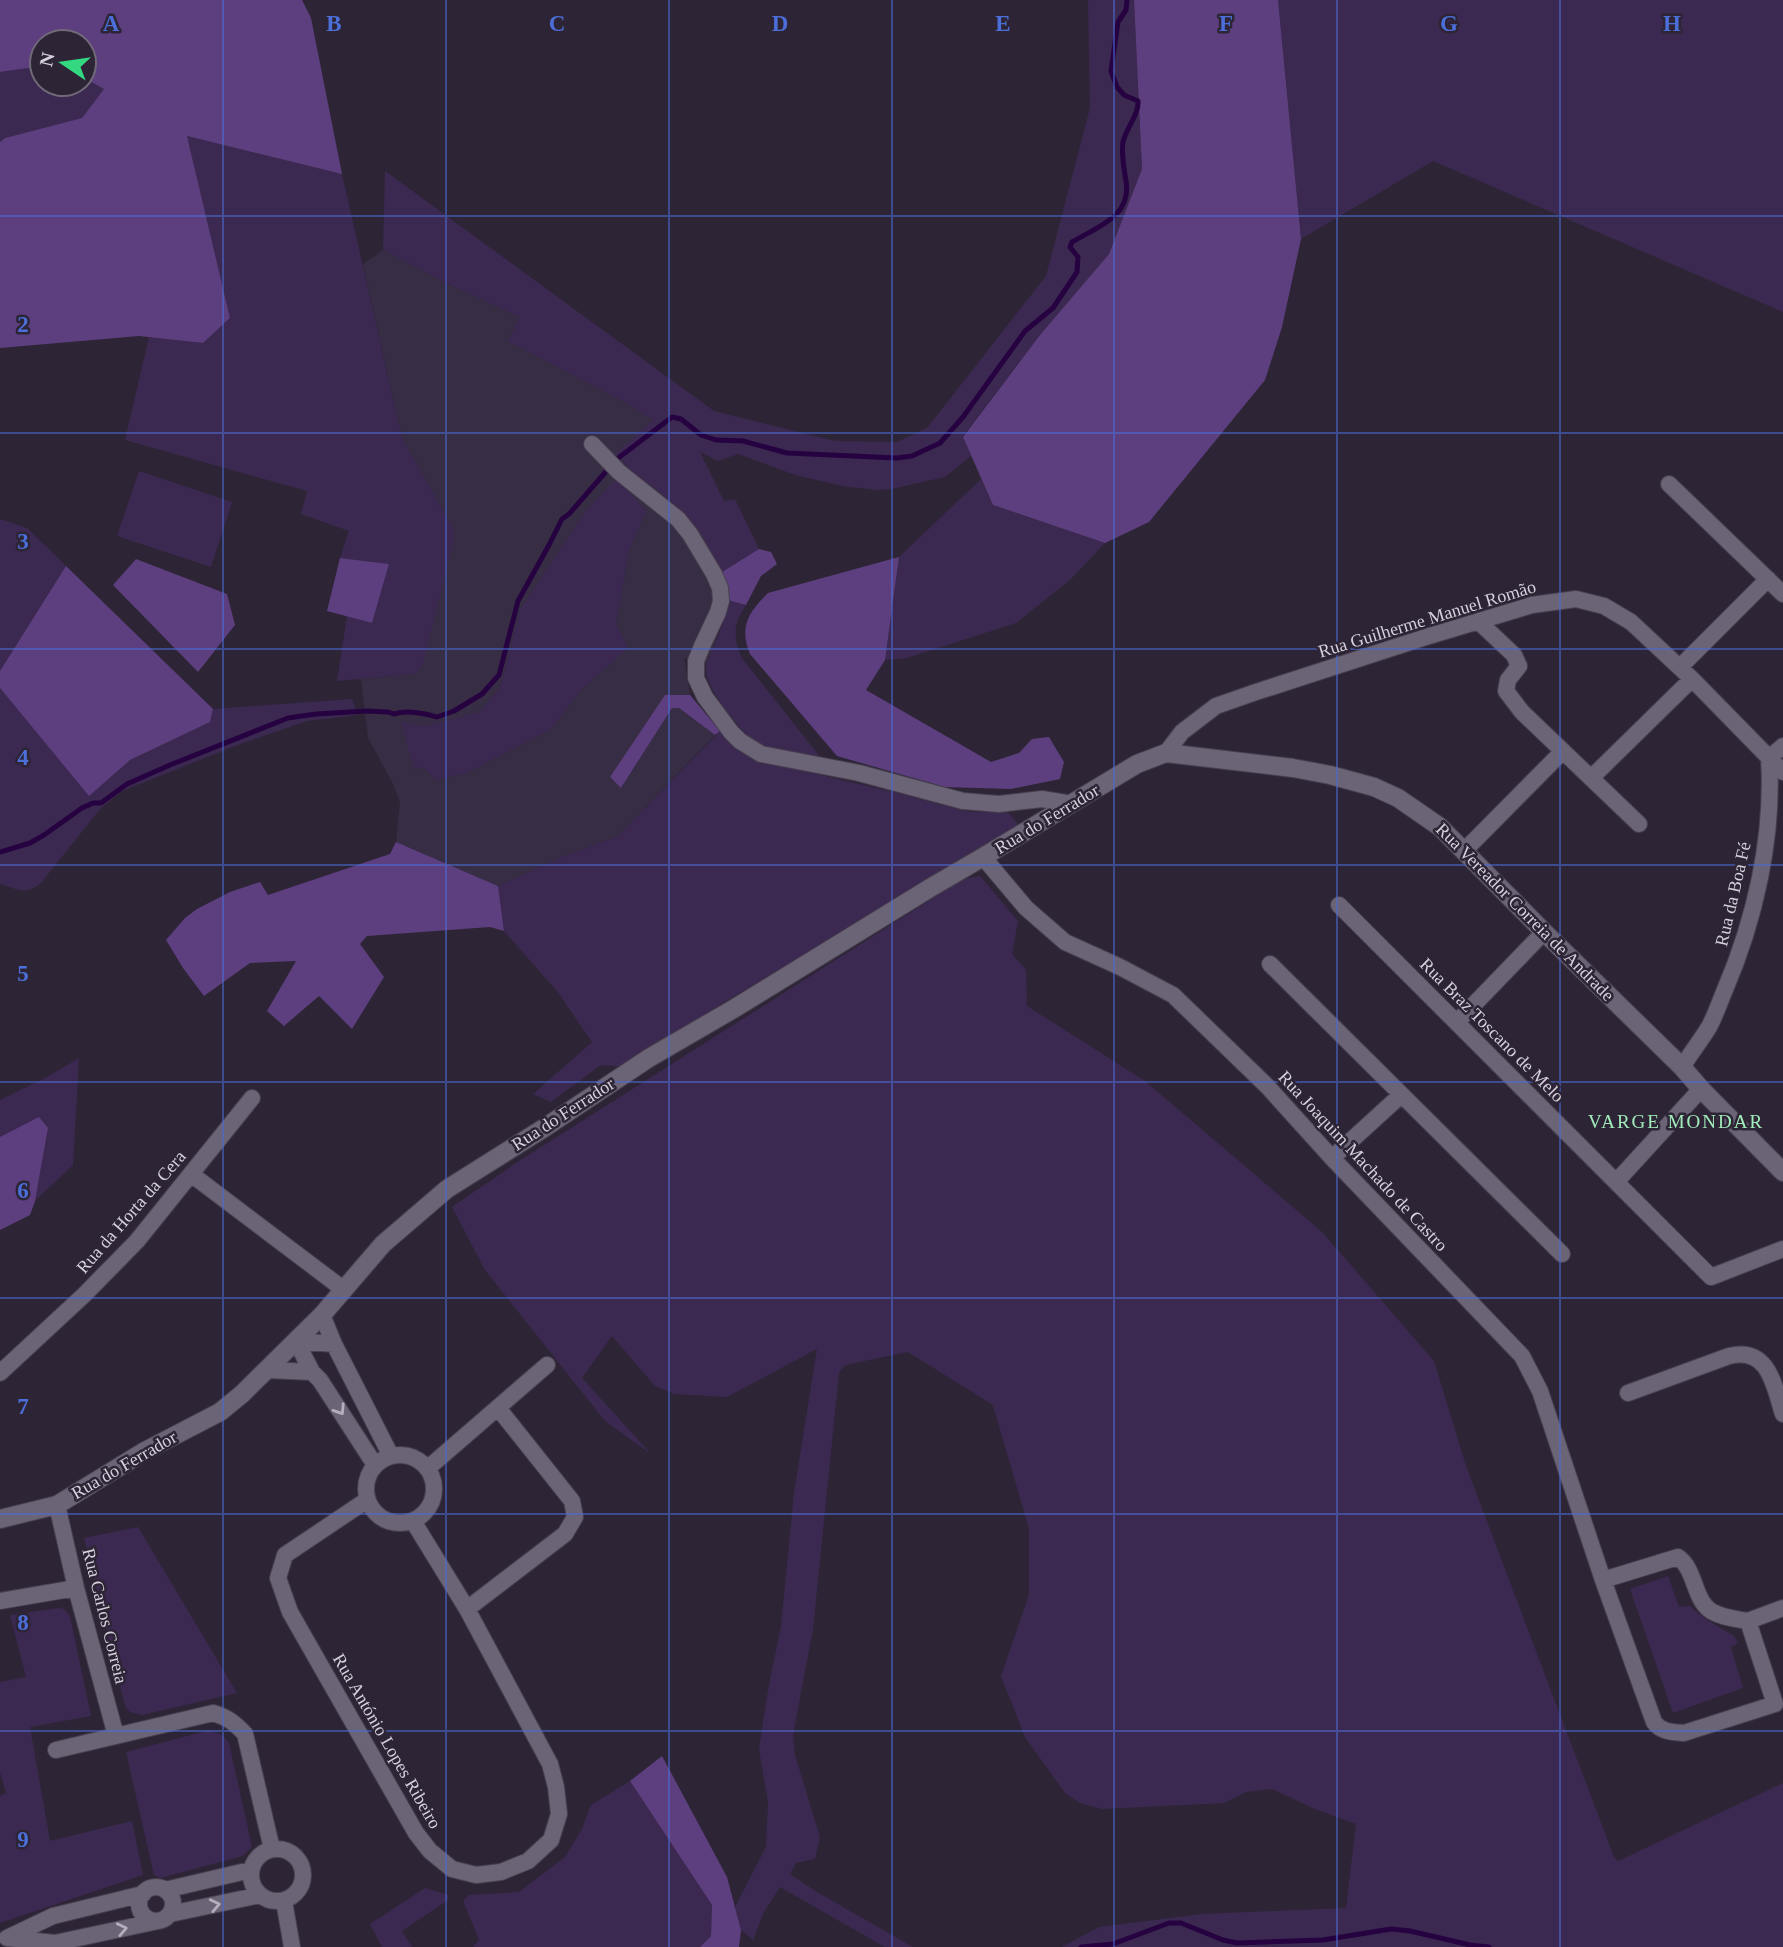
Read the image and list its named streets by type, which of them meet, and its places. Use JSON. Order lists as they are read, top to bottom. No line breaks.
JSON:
{"streets":{"street":["Rua Guilherme Manuel Romão","Rua do Ferrador","Rua da Boa Fé","Rua Vereador Correia de Andrade","Rua Braz Toscano de Melo","Rua Joaquim Machado de Castro","Rua da Horta da Cera","Rua Carlos Correia","Rua António Lopes Ribeiro"]},"crossings":[["Rua Guilherme Manuel Romão","Rua do Ferrador"],["Rua Guilherme Manuel Romão","Rua da Boa Fé"],["Rua Guilherme Manuel Romão","Rua Vereador Correia de Andrade"],["Rua do Ferrador","Rua Vereador Correia de Andrade"],["Rua do Ferrador","Rua Joaquim Machado de Castro"],["Rua do Ferrador","Rua Carlos Correia"],["Rua da Boa Fé","Rua Vereador Correia de Andrade"]],"districts":["VARGE MONDAR"],"north":"left","grid":{"columns":["A","B","C","D","E","F","G","H"],"rows":["2","3","4","5","6","7","8","9"]}}
